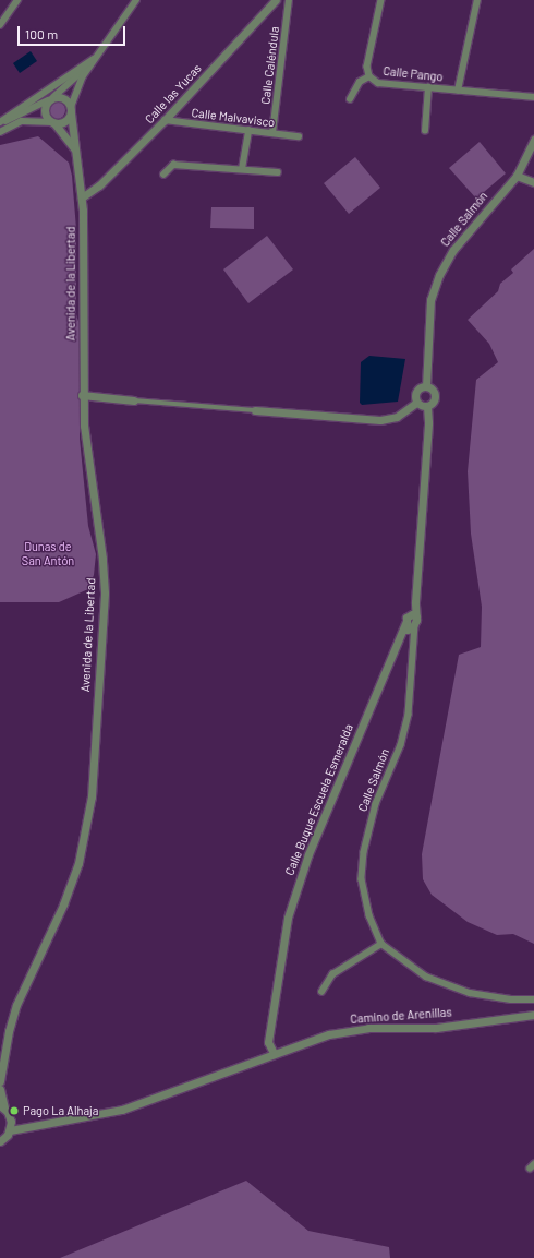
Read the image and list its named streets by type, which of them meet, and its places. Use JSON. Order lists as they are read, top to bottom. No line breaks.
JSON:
{"streets":{"street":["Calle Caléndula","Calle Pango","Calle las Yucas","Calle Malvavisco","Calle Salmón","Avenida de la Libertad","Calle Buque Escuela Esmeralda","Camino de Arenillas"]},"crossings":[["Calle Caléndula","Calle Malvavisco"],["Calle las Yucas","Calle Malvavisco"],["Calle las Yucas","Avenida de la Libertad"],["Calle Buque Escuela Esmeralda","Camino de Arenillas"]],"parks":["Dunas de San Antón"],"places":["Pago La Alhaja"],"scale_bar":"100 m"}
